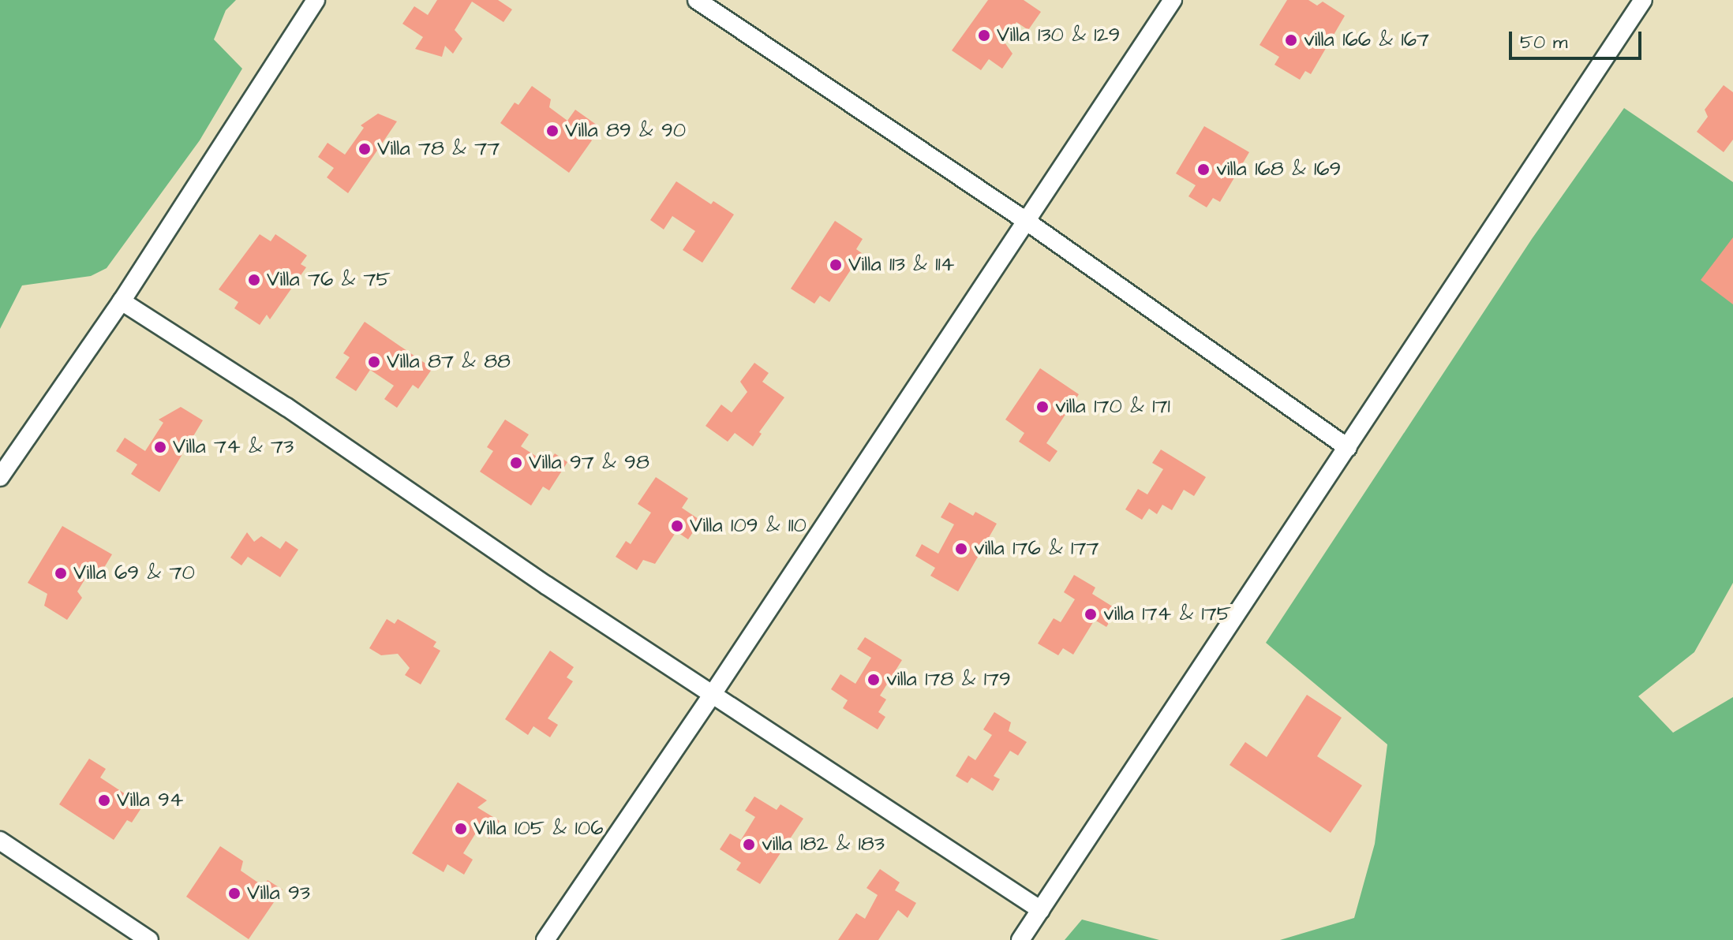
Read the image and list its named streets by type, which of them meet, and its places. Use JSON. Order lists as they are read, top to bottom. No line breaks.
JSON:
{"places":["Villa 130 & 129","villa 166 & 167","Villa 89 & 90","Villa 78 & 77","villa 168 & 169","Villa 113 & 114","Villa 76 & 75","Villa 87 & 88","villa 170 & 171","Villa 74 & 73","Villa 97 & 98","Villa 109 & 110","villa 176 & 177","Villa 69 & 70","villa 174 & 175","villa 178 & 179","Villa 94","Villa 105 & 106","villa 182 & 183","Villa 93"],"scale_bar":"50 m"}
